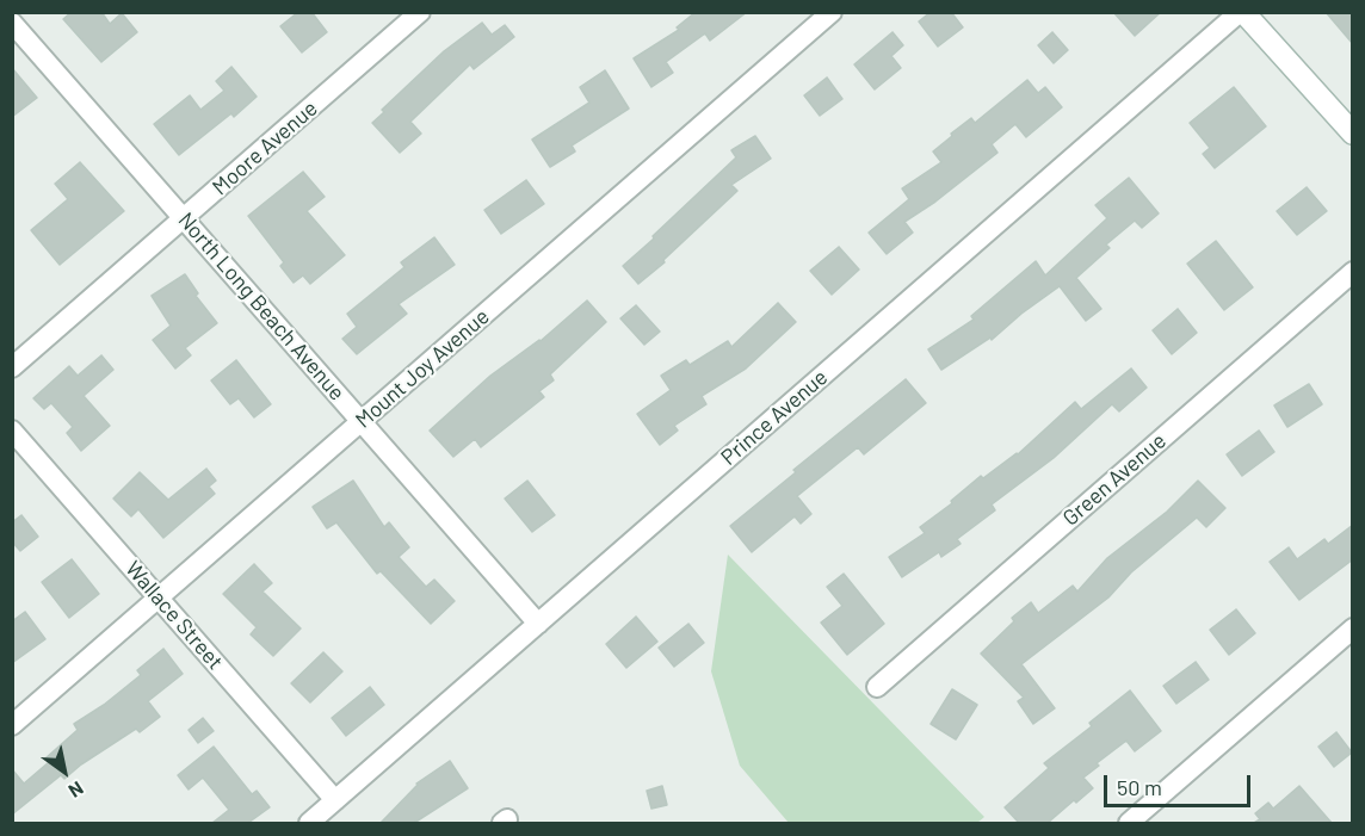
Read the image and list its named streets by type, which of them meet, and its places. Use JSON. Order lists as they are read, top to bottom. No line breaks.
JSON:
{"streets":{"street":["Moore Avenue","North Long Beach Avenue","Mount Joy Avenue","Prince Avenue","Green Avenue","Wallace Street"]},"crossings":[["Moore Avenue","North Long Beach Avenue"],["North Long Beach Avenue","Mount Joy Avenue"],["North Long Beach Avenue","Prince Avenue"],["Mount Joy Avenue","Wallace Street"],["Prince Avenue","Wallace Street"]],"scale_bar":"50 m","north":"bottom right"}
